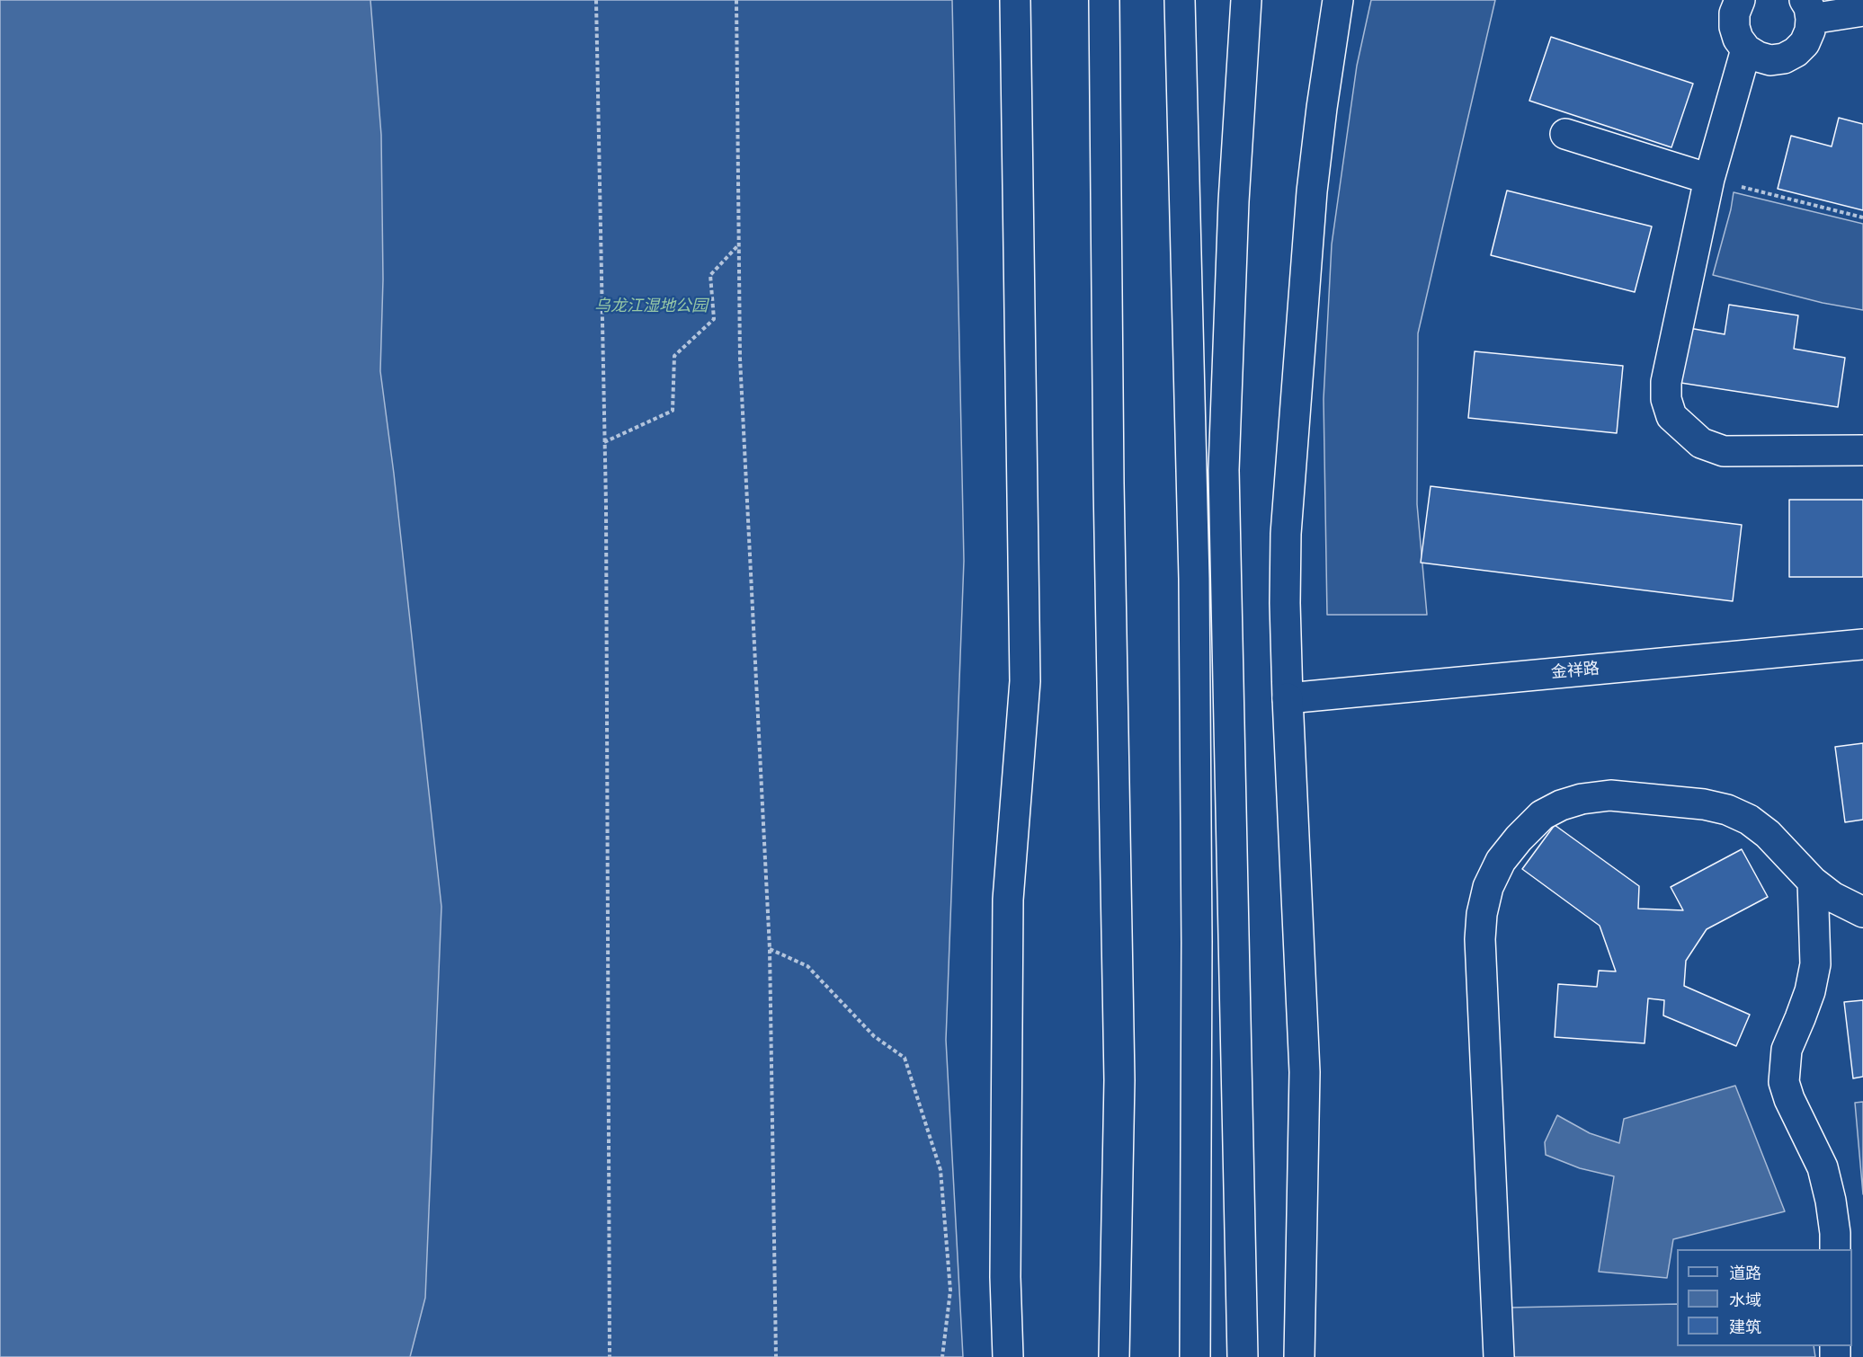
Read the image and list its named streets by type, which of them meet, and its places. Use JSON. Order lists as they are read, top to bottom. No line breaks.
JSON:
{"streets":{"main road":["金祥路"]},"parks":["乌龙江湿地公园"],"legend":["道路","水域","建筑"]}
